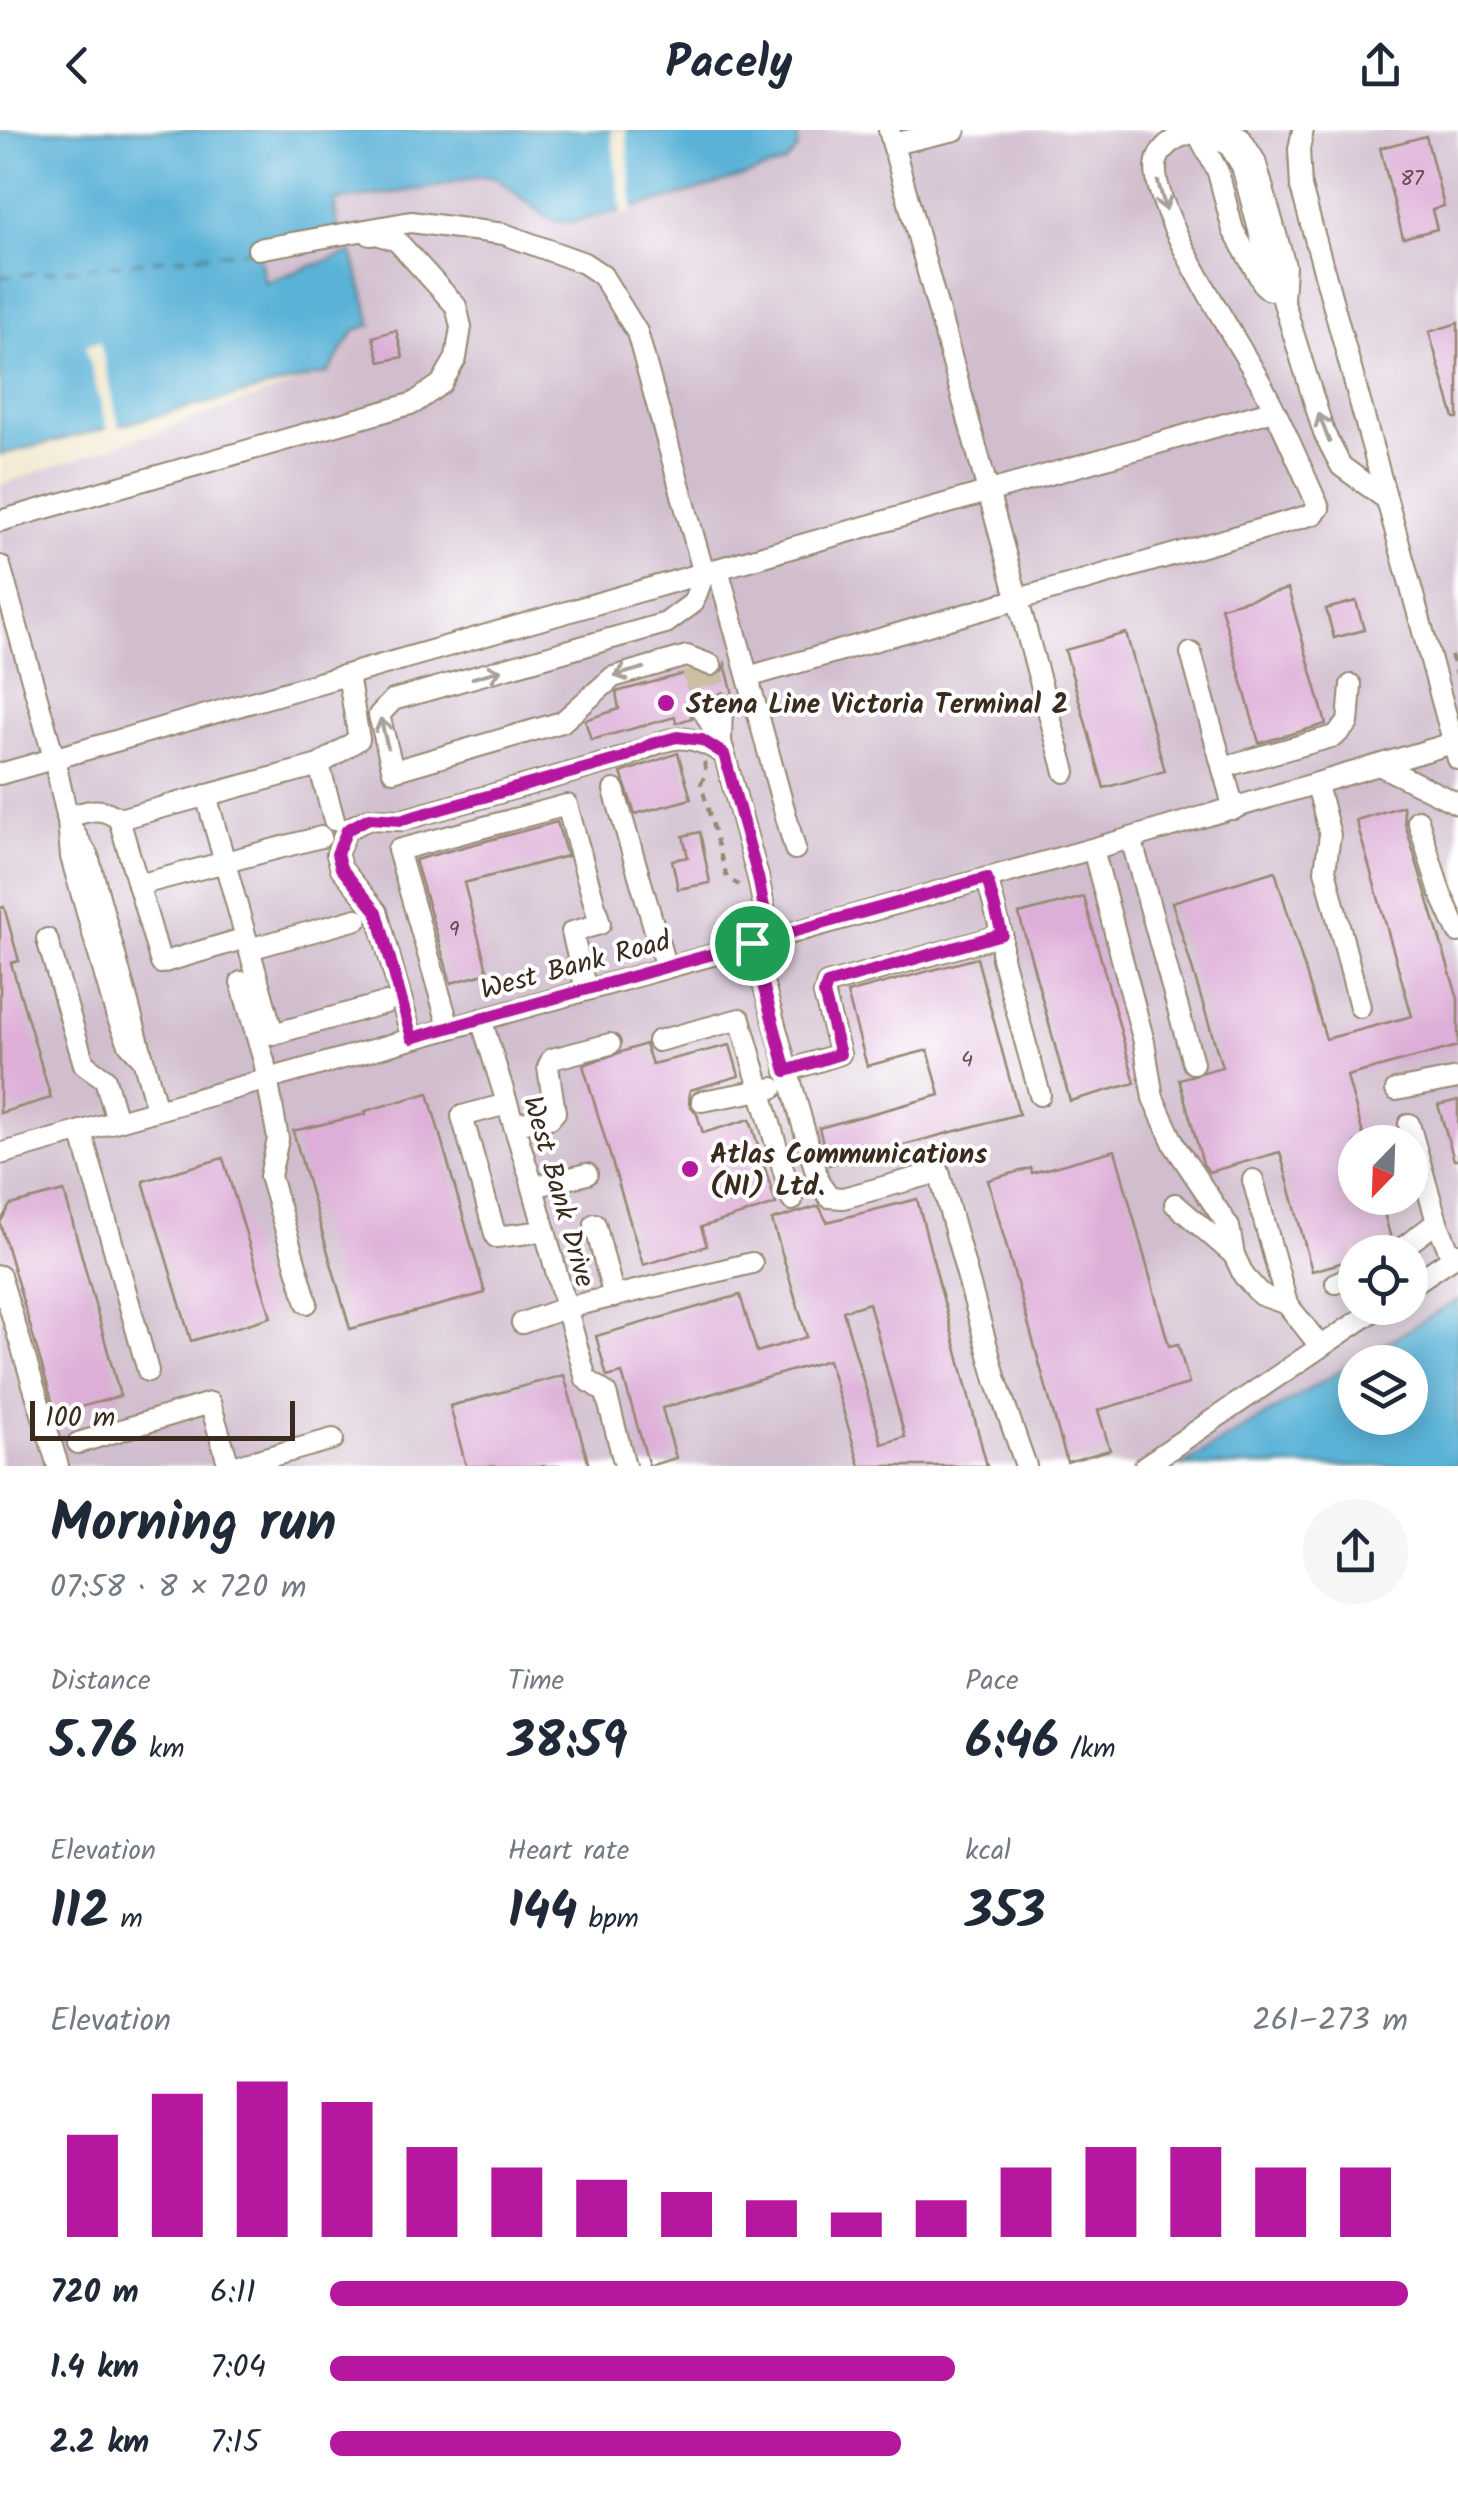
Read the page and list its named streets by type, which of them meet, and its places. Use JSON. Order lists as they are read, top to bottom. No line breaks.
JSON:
{"streets":{"street":["West Bank Road","West Bank Drive"]},"crossings":[["West Bank Road","West Bank Drive"]],"places":["Stena Line Victoria Terminal 2","Atlas Communications (NI) Ltd."],"house_numbers":["87","9","4"],"scale_bar":"100 m","north":"bottom left","page":{"header":"Pacely","scale":"100 m","heading":["Morning run","07:58 · 8 × 720 m"],"stats":[["Distance","5.76 km"],["Time","38:59"],["Pace","6:46 /km"],["Elevation","112 m"],["Heart rate","144 bpm"],["kcal","353"]],"chart":["Elevation","261–273 m"],"list":[{"name":"720 m","note":"6:11"},{"name":"1.4 km","note":"7:04"},{"name":"2.2 km","note":"7:15"}]}}
